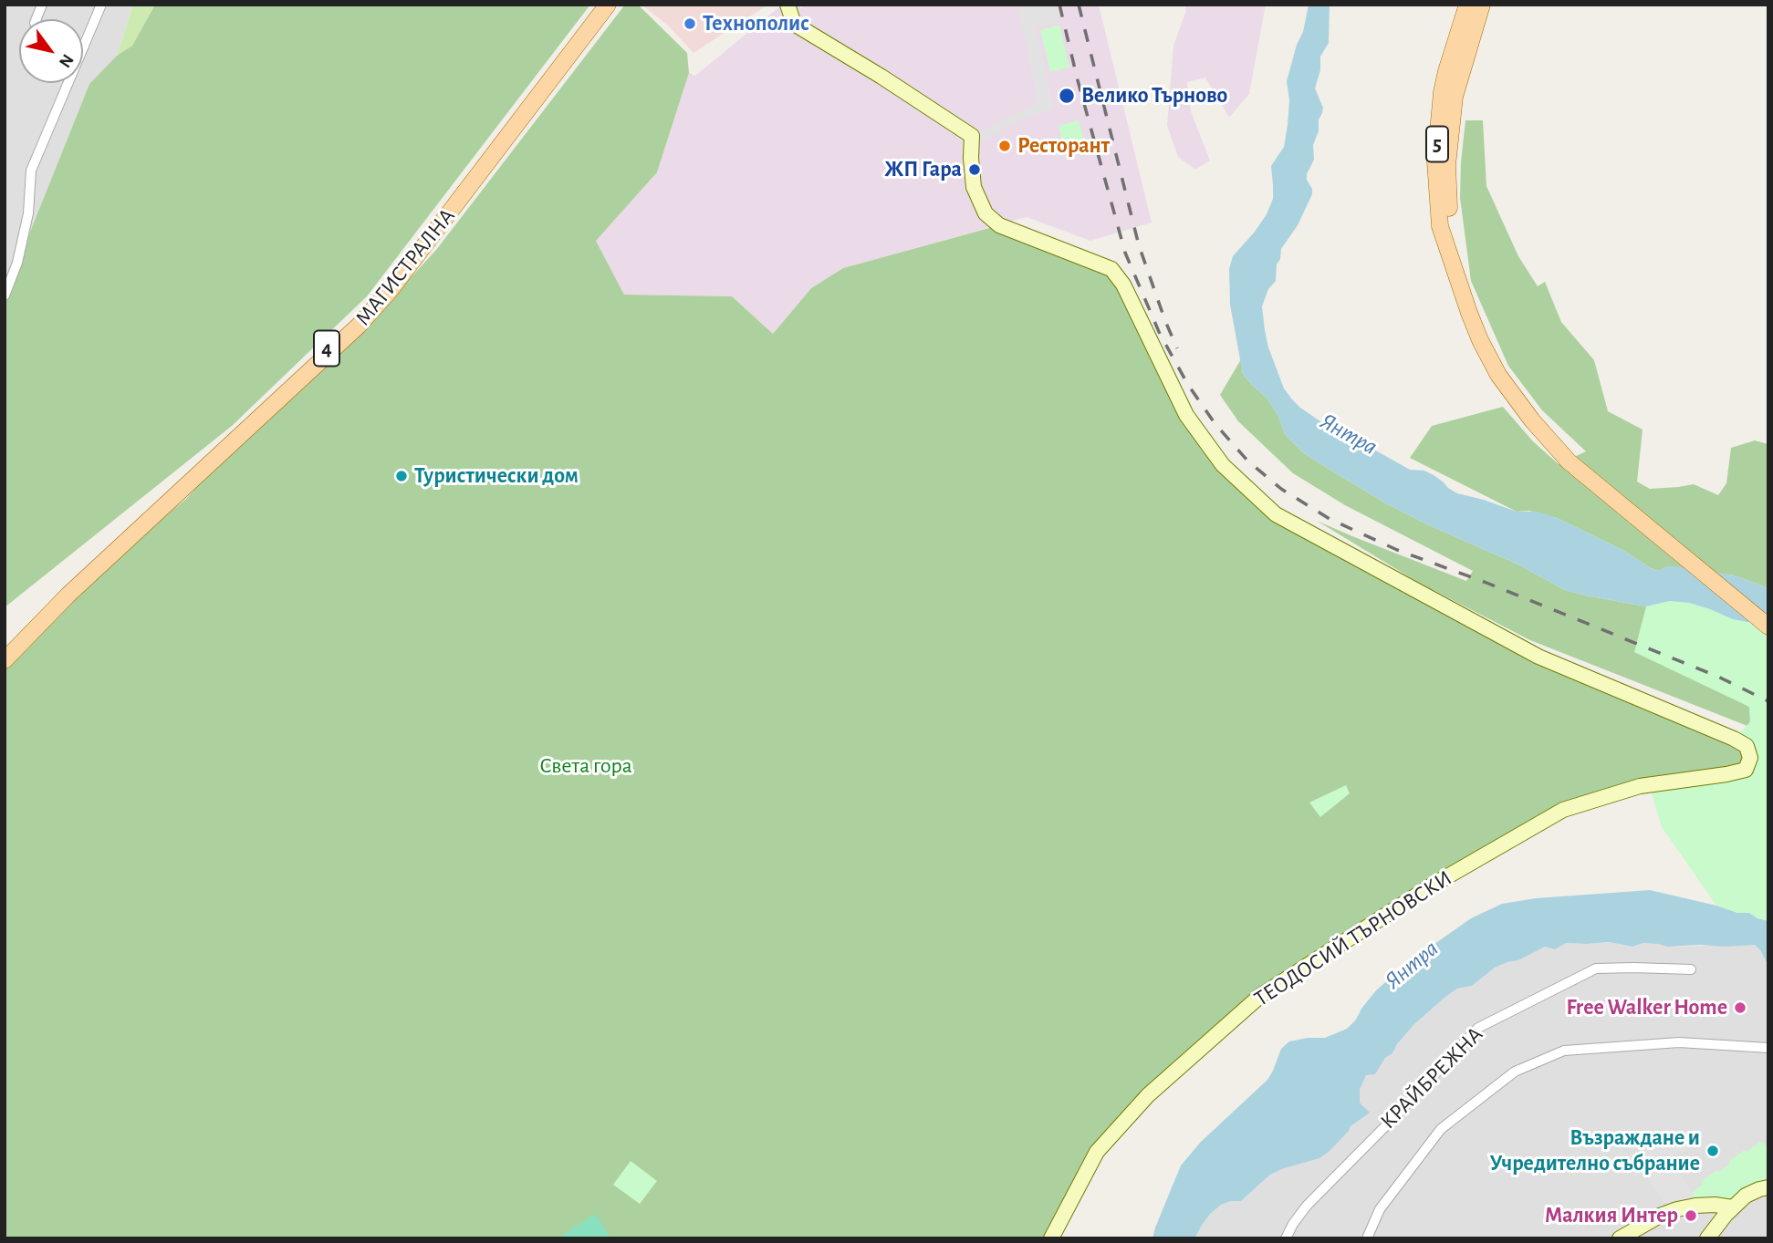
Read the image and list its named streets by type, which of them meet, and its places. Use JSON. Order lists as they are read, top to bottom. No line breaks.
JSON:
{"streets":{"main road":["5","МАГИСТРАЛНА","4"],"street":["ТЕОДОСИЙ ТЪРНОВСКИ","КРАЙБРЕЖНА"]},"water":["Янтра"],"parks":["Света гора"],"places":["Технополис","Велико Търново","Ресторант","ЖП Гара","Туристически дом","Free Walker Home","Възраждане и Учредително събрание","Малкия Интер"],"north":"bottom right"}
